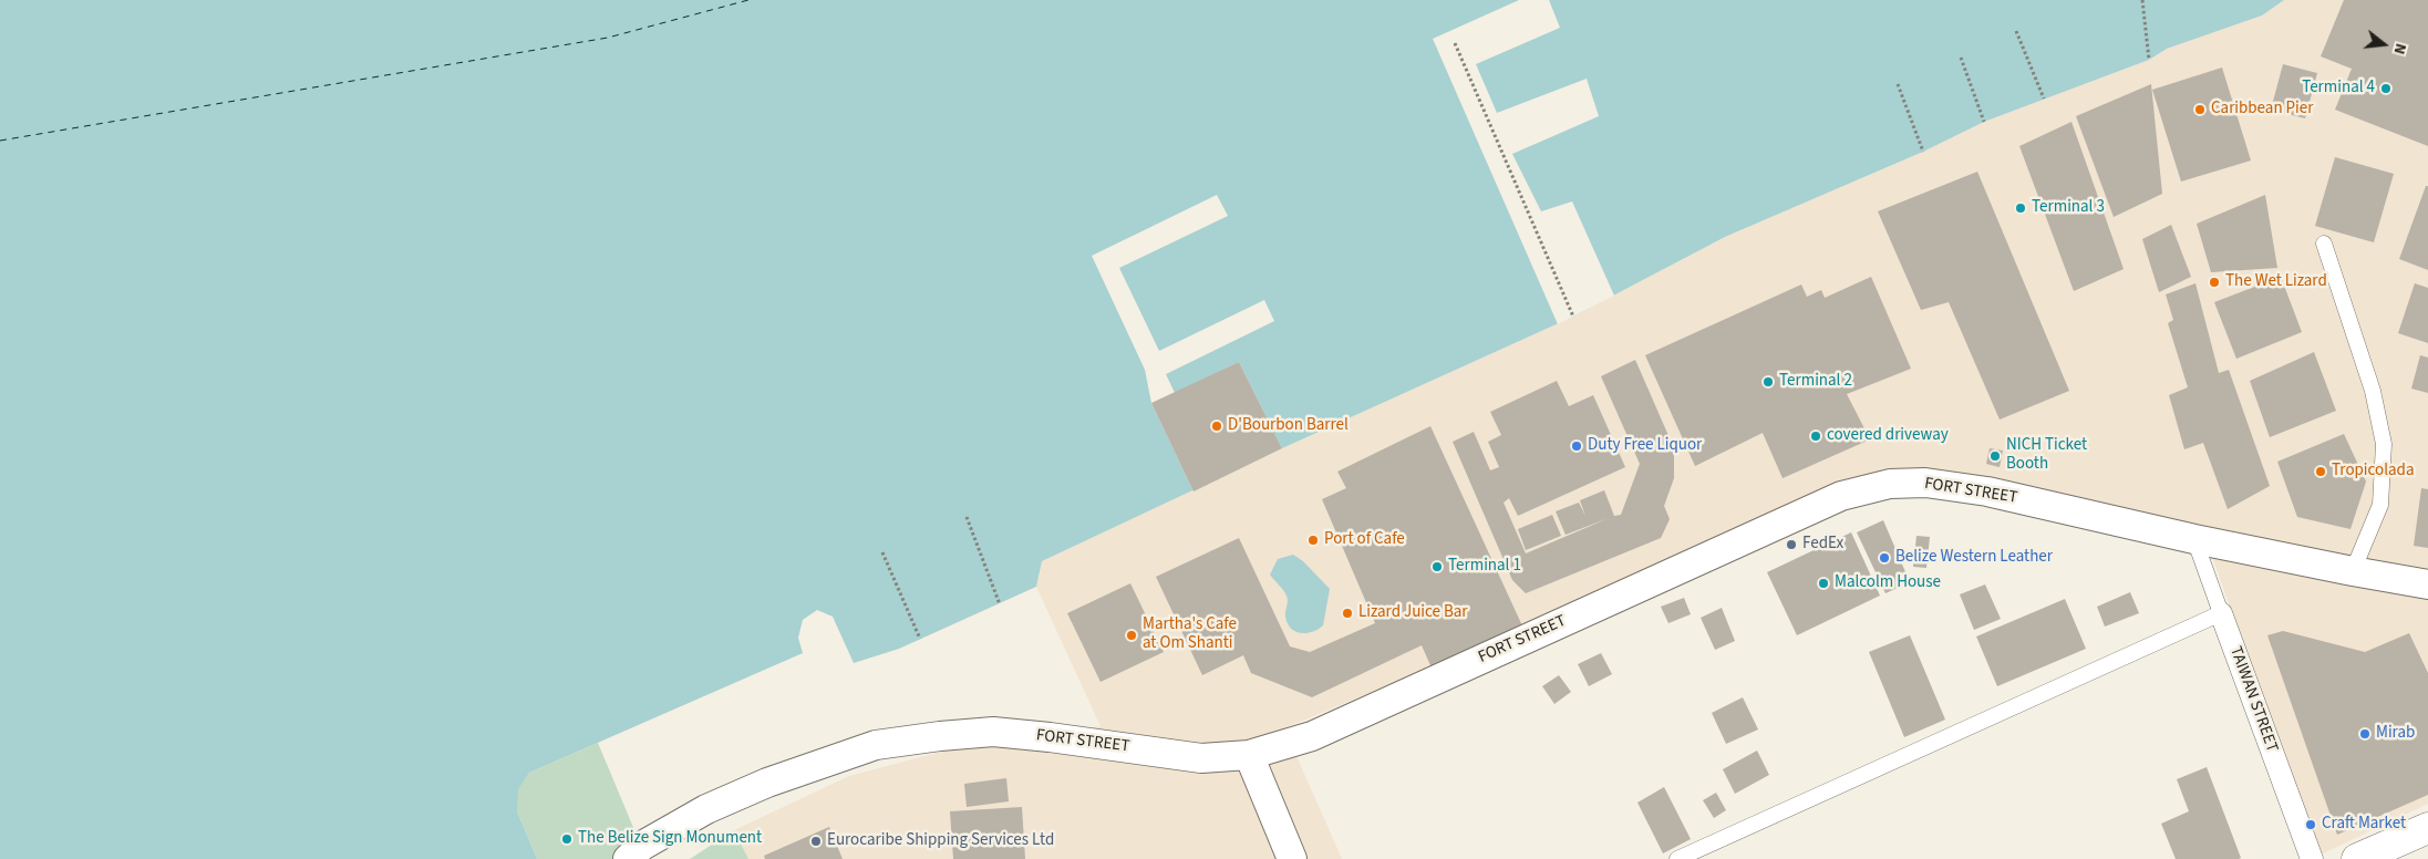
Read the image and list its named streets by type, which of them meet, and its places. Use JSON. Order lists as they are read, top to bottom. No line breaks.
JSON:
{"streets":{"street":["FORT STREET","TAIWAN STREET"]},"crossings":[["FORT STREET","TAIWAN STREET"]],"places":["Terminal 4","Caribbean Pier","Terminal 3","The Wet Lizard","Terminal 2","D'Bourbon Barrel","covered driveway","Duty Free Liquor","NICH Ticket Booth","Tropicolada","Port of Cafe","FedEx","Belize Western Leather","Terminal 1","Malcolm House","Lizard Juice Bar","Martha's Cafe at Om Shanti","Mirab","Craft Market","The Belize Sign Monument","Eurocaribe Shipping Services Ltd"],"north":"right"}
